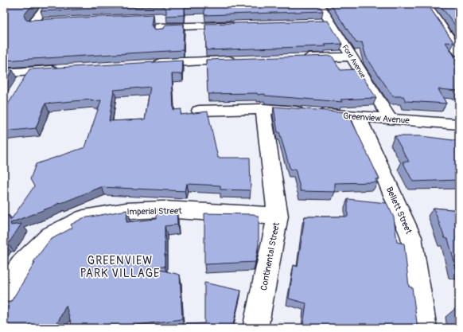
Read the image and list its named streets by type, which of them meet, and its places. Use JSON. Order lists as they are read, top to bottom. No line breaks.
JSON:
{"streets":{"street":["Ford Avenue","Greenview Avenue","Bellett Street","Imperial Street","Continental Street"]},"crossings":[["Ford Avenue","Greenview Avenue"],["Greenview Avenue","Bellett Street"],["Greenview Avenue","Continental Street"],["Imperial Street","Continental Street"]],"districts":["GREENVIEW PARK VILLAGE"]}
